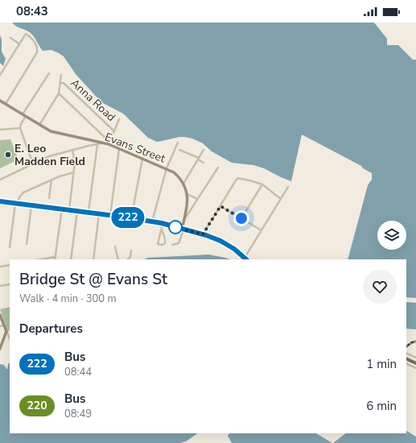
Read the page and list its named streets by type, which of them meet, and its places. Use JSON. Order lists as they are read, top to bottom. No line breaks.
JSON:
{"streets":{"street":["Anna Road","Evans Street"]},"places":["E. Leo Madden Field"],"lines":["bus line 222"],"page":{"status":"08:43","on_map":"222","heading":[["Bridge St @ Evans St","Walk · 4 min · 300 m"],"Departures"],"list":[{"mark":"222","name":"Bus","note":"08:44","value":"1 min"},{"mark":"220","name":"Bus","note":"08:49","value":"6 min"}]}}
